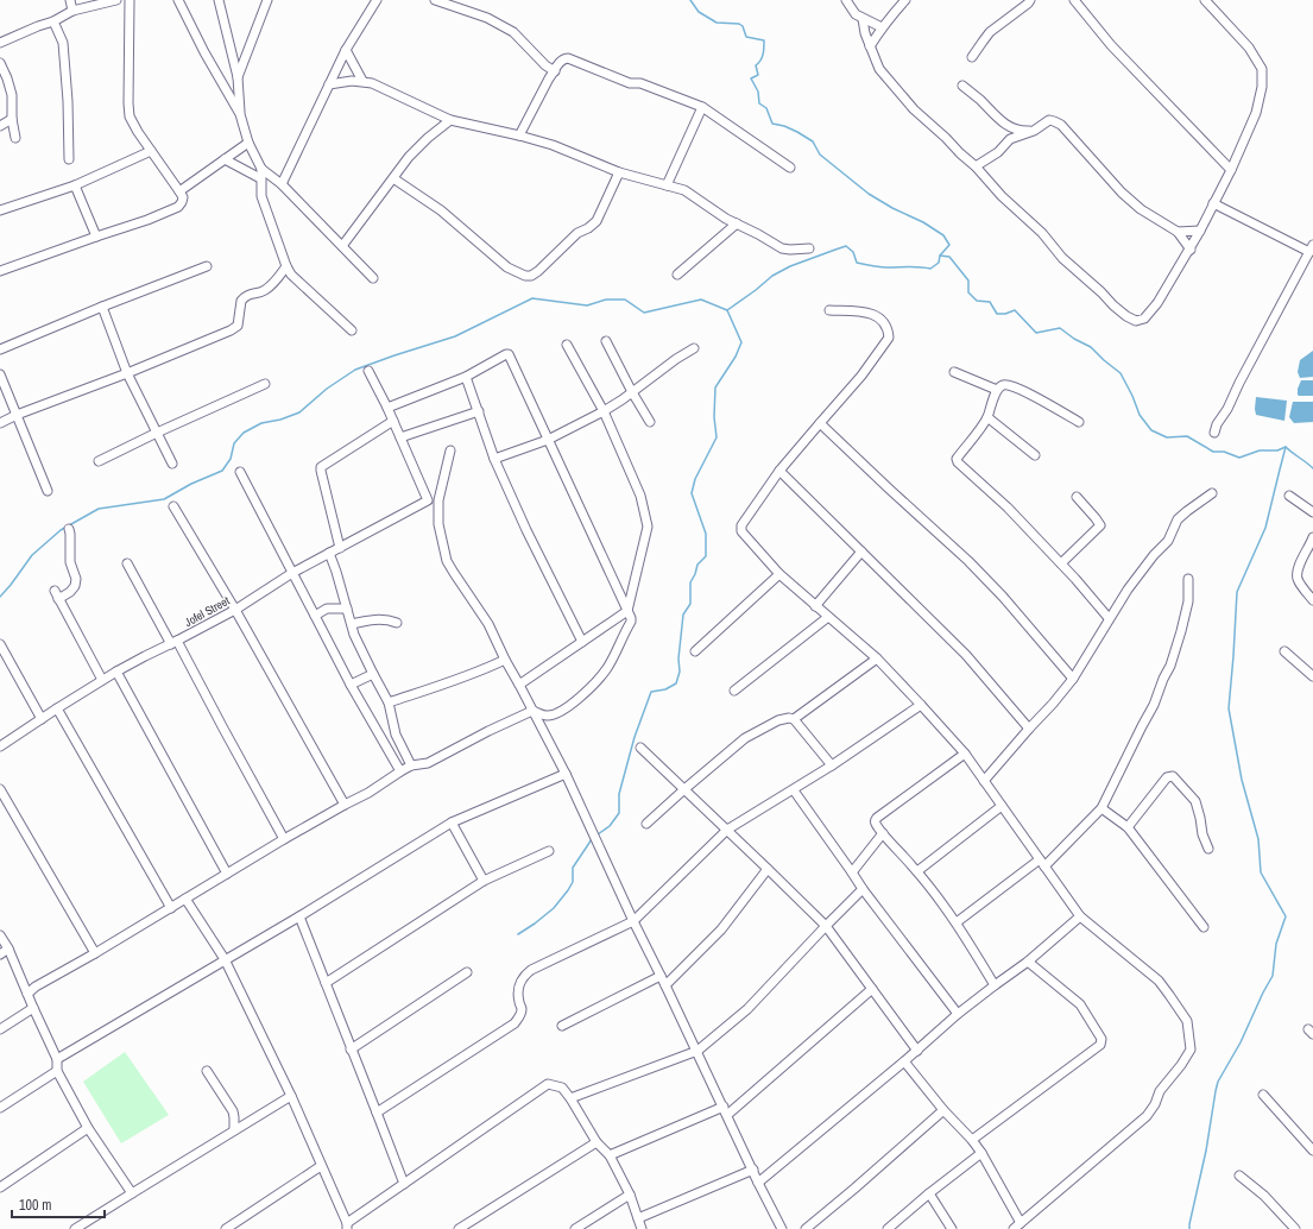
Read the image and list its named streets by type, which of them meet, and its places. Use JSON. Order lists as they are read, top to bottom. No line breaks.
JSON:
{"streets":{"street":["Jofel Street"]},"scale_bar":"100 m"}
